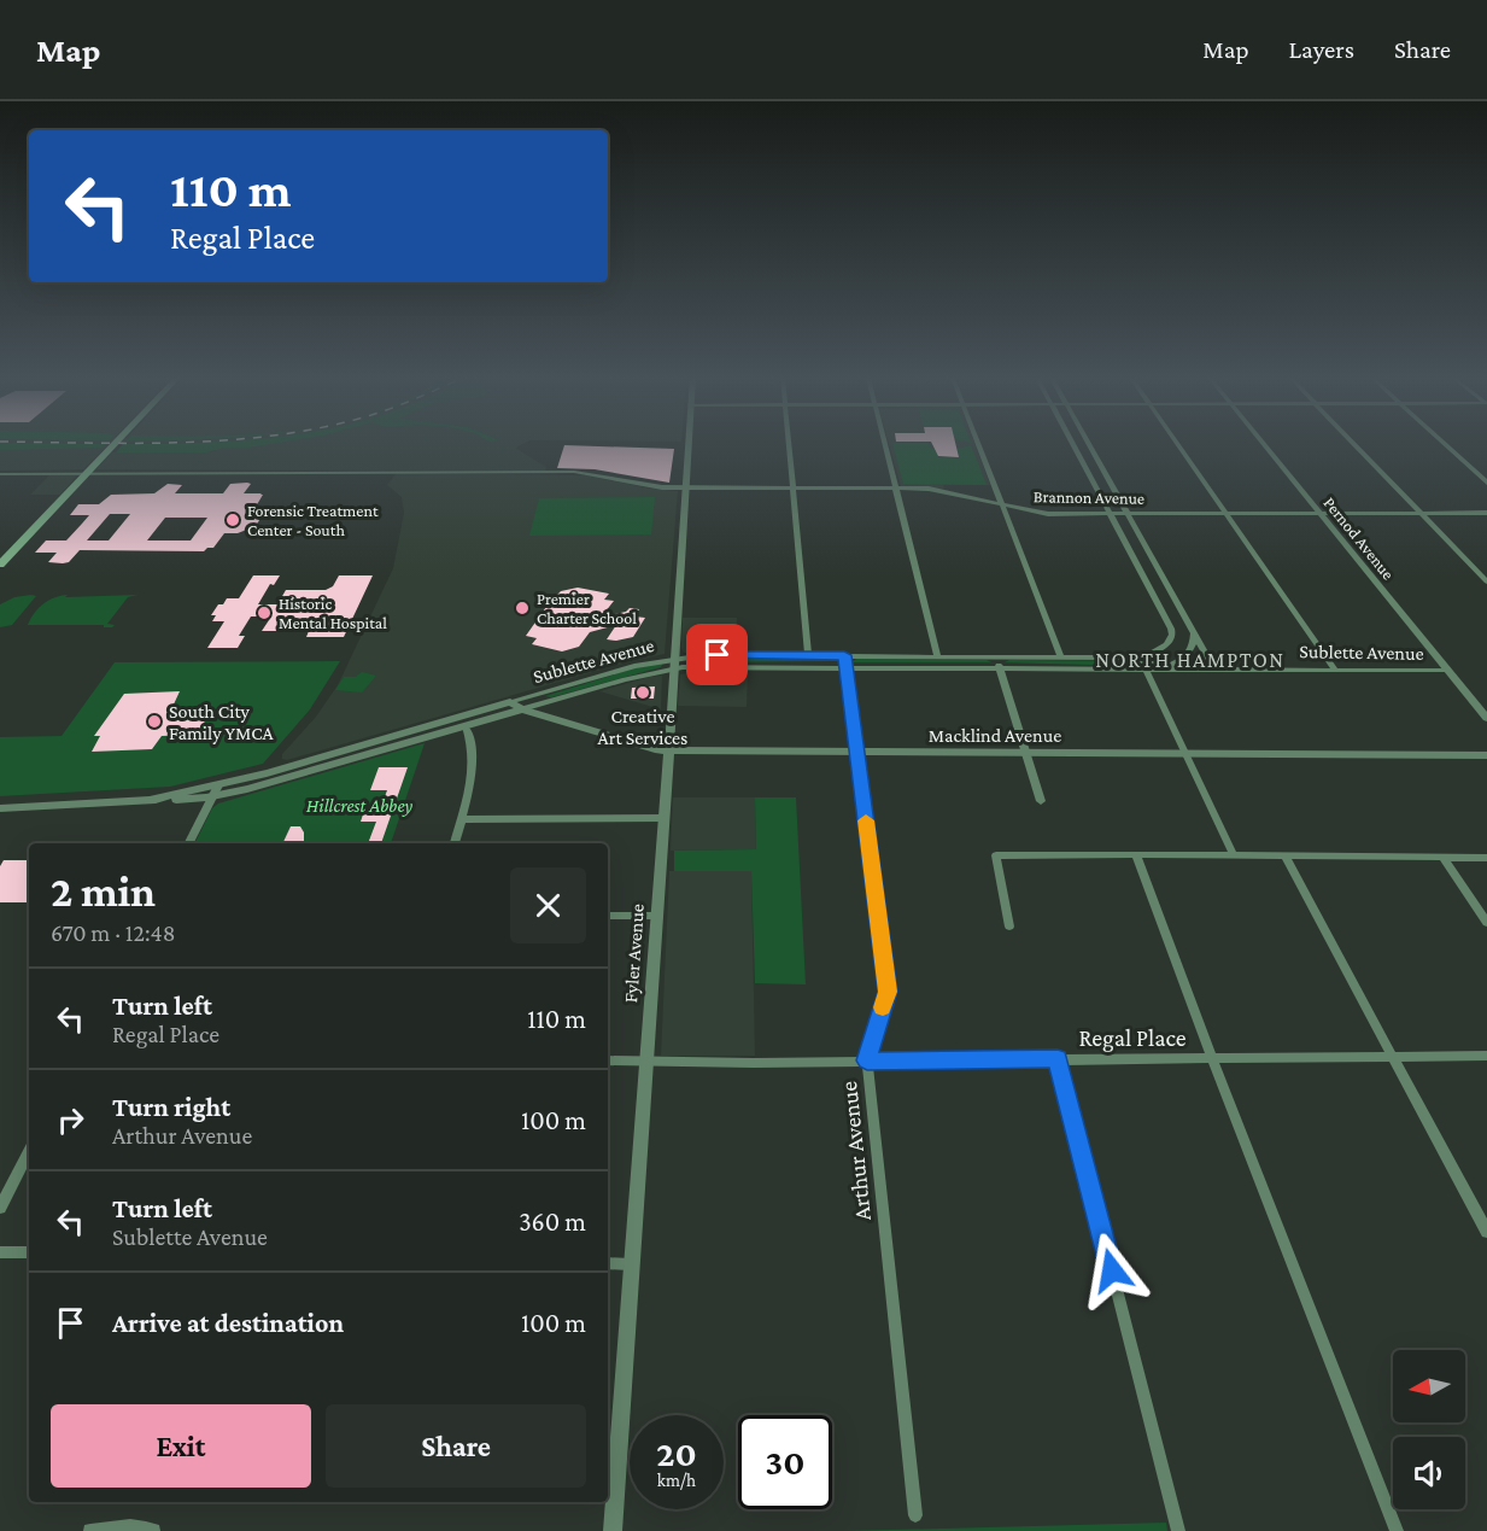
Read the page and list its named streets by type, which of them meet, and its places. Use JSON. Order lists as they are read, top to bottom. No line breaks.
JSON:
{"streets":{"street":["Brannon Avenue","Pernod Avenue","Sublette Avenue","Macklind Avenue","Fyler Avenue","Regal Place","Arthur Avenue"]},"crossings":[["Brannon Avenue","Pernod Avenue"],["Brannon Avenue","Fyler Avenue"],["Pernod Avenue","Sublette Avenue"],["Sublette Avenue","Macklind Avenue"],["Sublette Avenue","Fyler Avenue"],["Sublette Avenue","Arthur Avenue"],["Macklind Avenue","Fyler Avenue"],["Macklind Avenue","Arthur Avenue"],["Fyler Avenue","Regal Place"],["Regal Place","Arthur Avenue"]],"districts":["NORTH HAMPTON"],"parks":["Hillcrest Abbey"],"places":["Forensic Treatment Center - South","Premier Charter School","Historic Mental Hospital","Creative Art Services","South City Family YMCA"],"north":"left","page":{"header":"Map","nav":["Map","Layers","Share"],"turn":["110 m","Regal Place"],"heading":["2 min","670 m · 12:48"],"list":[{"name":"Turn left","note":"Regal Place","value":"110 m"},{"name":"Turn right","note":"Arthur Avenue","value":"100 m"},{"name":"Turn left","note":"Sublette Avenue","value":"360 m"},{"name":"Arrive at destination","value":"100 m"}],"buttons":["Exit","Share"],"speed":"20 km/h","limit":"30"}}
